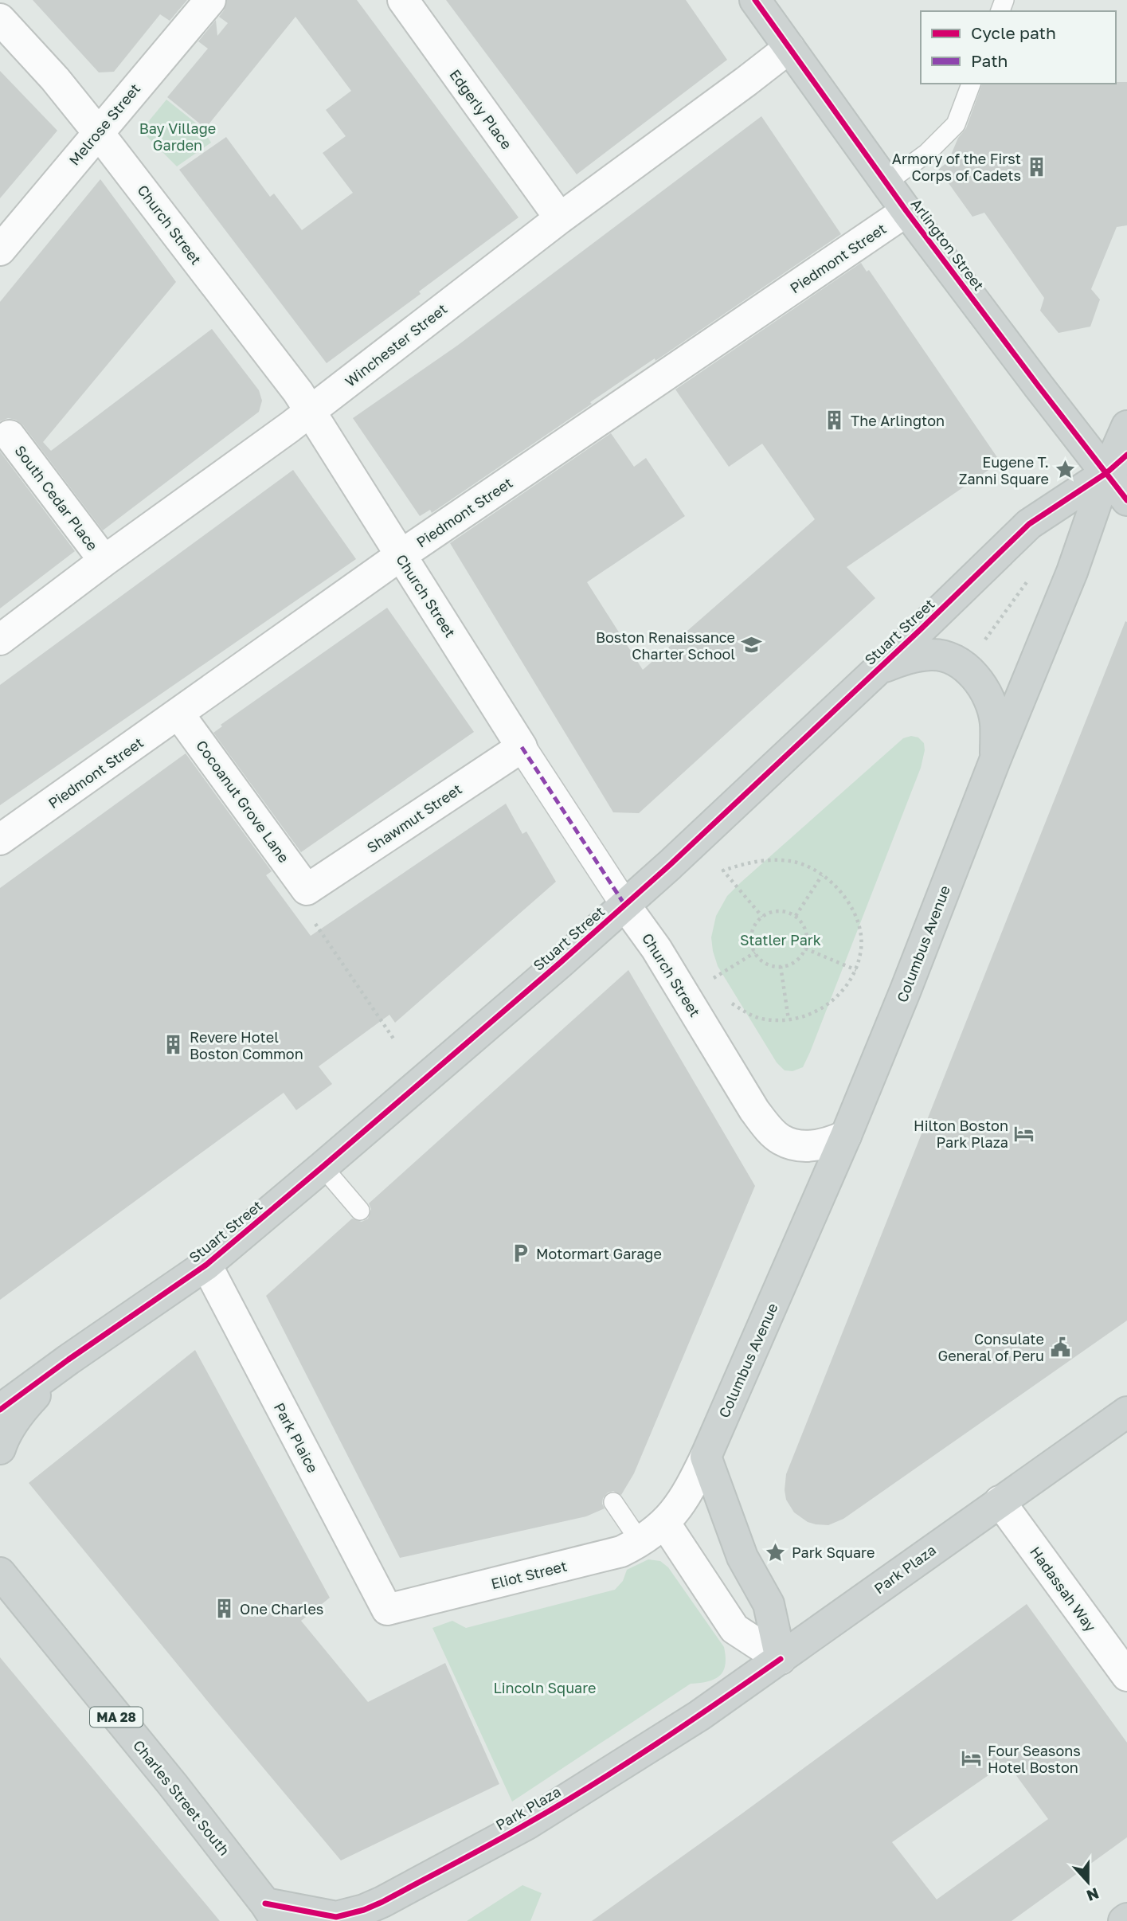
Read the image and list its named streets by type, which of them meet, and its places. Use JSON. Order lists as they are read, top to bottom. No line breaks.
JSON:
{"streets":{"main road":["Arlington Street","Stuart Street","Columbus Avenue","Park Plaza","MA 28","Charles Street South"],"street":["Edgerly Place","Melrose Street","Church Street","Piedmont Street","Winchester Street","South Cedar Place","Cocoanut Grove Lane","Shawmut Street","Park Plaice","Eliot Street","Hadassah Way"]},"crossings":[["Edgerly Place","Winchester Street"],["Melrose Street","Church Street"],["Church Street","Piedmont Street"],["Church Street","Winchester Street"],["Church Street","Stuart Street"],["Church Street","Shawmut Street"],["Church Street","Columbus Avenue"],["Arlington Street","Piedmont Street"],["Arlington Street","Winchester Street"],["Arlington Street","Stuart Street"],["Arlington Street","Columbus Avenue"],["Piedmont Street","Cocoanut Grove Lane"],["Winchester Street","South Cedar Place"],["Stuart Street","Columbus Avenue"],["Stuart Street","Park Plaice"],["Cocoanut Grove Lane","Shawmut Street"],["Columbus Avenue","Eliot Street"],["Park Plaice","Eliot Street"],["Park Plaza","Hadassah Way"],["Park Plaza","Charles Street South"]],"parks":["Bay Village Garden","Statler Park","Lincoln Square"],"places":{"building":["Armory of the First Corps of Cadets","The Arlington","Revere Hotel Boston Common","One Charles"],"place":["Eugene T. Zanni Square","Park Square"],"school or university":["Boston Renaissance Charter School"],"hotel":["Hilton Boston Park Plaza","Four Seasons Hotel Boston"],"parking":["Motormart Garage"],"public building":["Consulate General of Peru"]},"legend":["Cycle path","Path"],"north":"bottom"}
